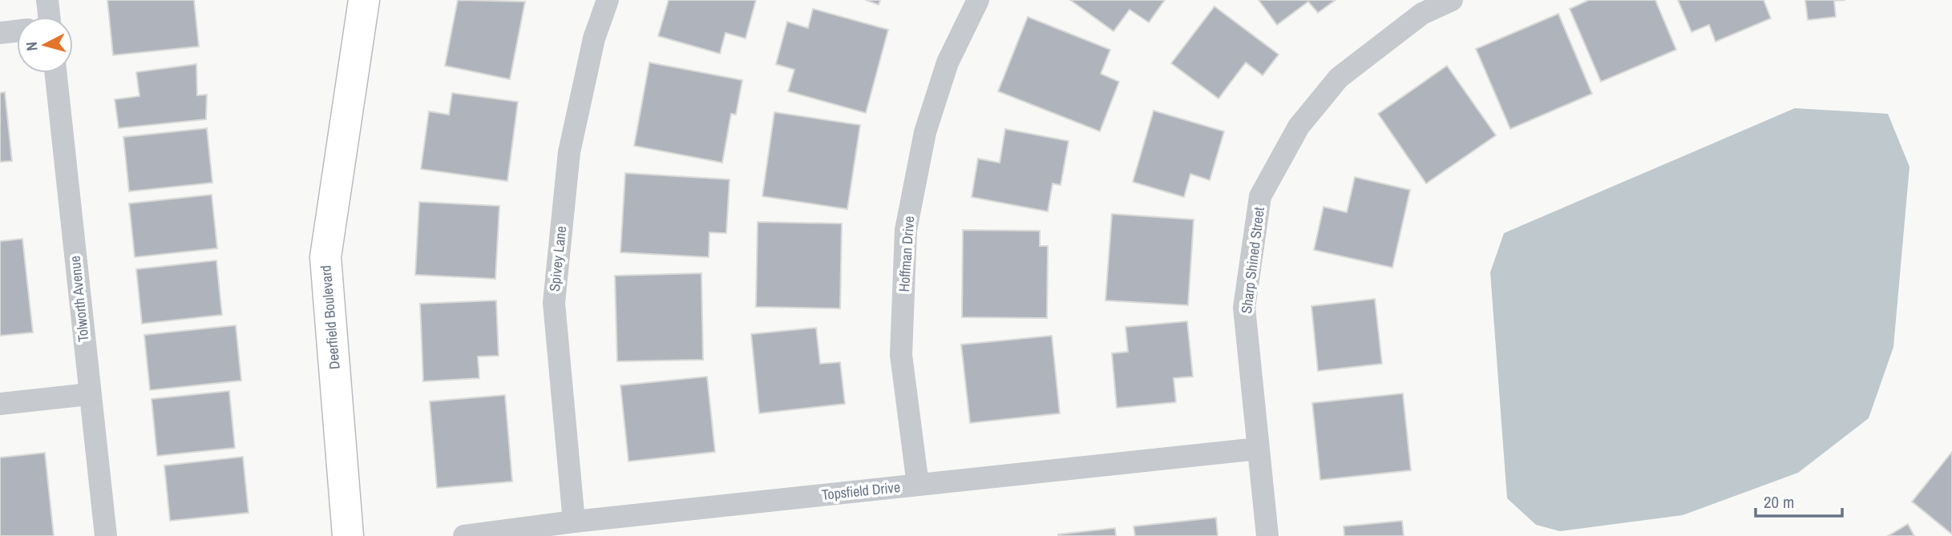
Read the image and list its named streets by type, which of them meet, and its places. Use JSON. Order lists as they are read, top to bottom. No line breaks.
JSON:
{"streets":{"street":["Hoffman Drive","Spivey Lane","Sharp Shined Street","Tolworth Avenue","Deerfield Boulevard","Topsfield Drive"]},"crossings":[["Hoffman Drive","Topsfield Drive"],["Spivey Lane","Topsfield Drive"],["Sharp Shined Street","Topsfield Drive"]],"scale_bar":"20 m","north":"left"}
